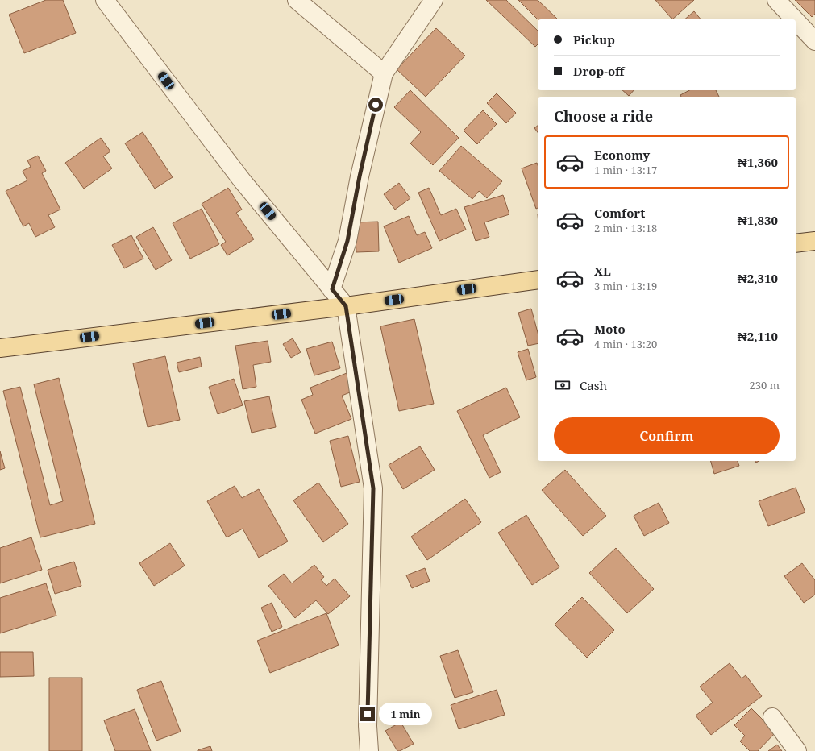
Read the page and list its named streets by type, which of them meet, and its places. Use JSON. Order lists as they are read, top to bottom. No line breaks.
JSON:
{"page":{"banner":["Pickup","Drop-off"],"heading":"Choose a ride","list":[{"name":"Economy","note":"1 min · 13:17","value":"₦1,360"},{"name":"Comfort","note":"2 min · 13:18","value":"₦1,830"},{"name":"XL","note":"3 min · 13:19","value":"₦2,310"},{"name":"Moto","note":"4 min · 13:20","value":"₦2,110"}],"pay":["Cash","230 m"],"buttons":"Confirm","bubble":"1 min"}}
